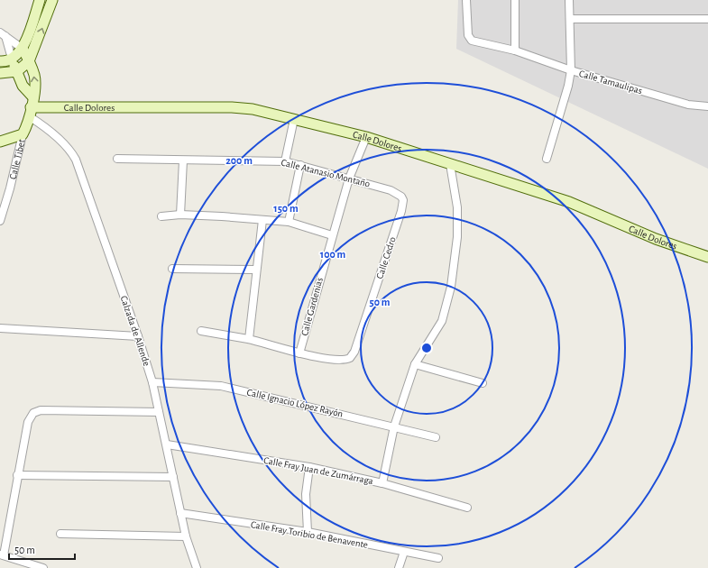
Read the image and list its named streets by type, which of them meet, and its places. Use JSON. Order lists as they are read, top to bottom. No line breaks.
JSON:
{"streets":{"street":["Calle Tamaulipas","Calle Dolores","Calle Tibet","Calle Atanasio Montaño","Calle Cedro","Calle Gardenias","Calzada de Allende","Calle Ignacio López Rayón","Calle Fray Juan de Zumárraga","Calle Fray Toribio de Benavente"]},"crossings":[["Calle Dolores","Calle Tibet"],["Calle Dolores","Calle Gardenias"],["Calle Dolores","Calzada de Allende"],["Calle Tibet","Calzada de Allende"],["Calle Atanasio Montaño","Calle Cedro"],["Calle Atanasio Montaño","Calle Gardenias"],["Calle Cedro","Calle Gardenias"],["Calzada de Allende","Calle Ignacio López Rayón"],["Calzada de Allende","Calle Fray Juan de Zumárraga"],["Calzada de Allende","Calle Fray Toribio de Benavente"]],"scale_bar":"50 m","rings":["200 m","150 m","100 m","50 m"]}
